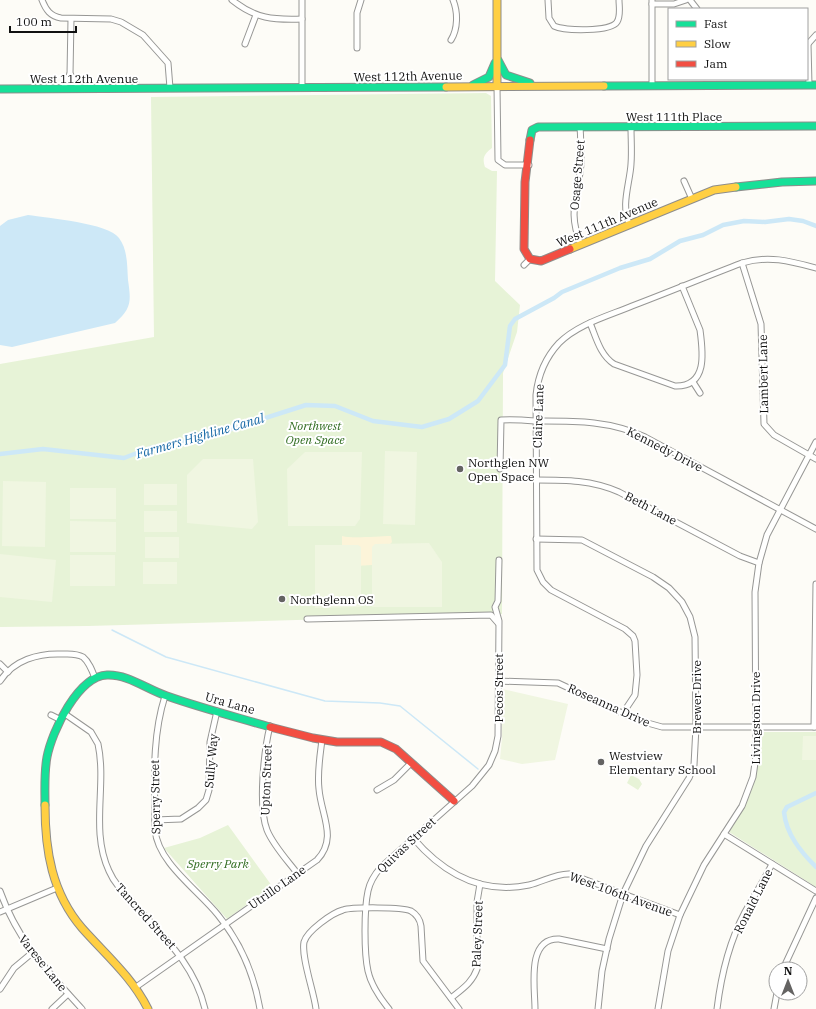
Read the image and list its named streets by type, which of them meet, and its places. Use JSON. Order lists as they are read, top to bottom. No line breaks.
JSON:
{"streets":{"street":["West 112th Avenue","West 111th Place","Osage Street","West 111th Avenue","Lambert Lane","Claire Lane","Kennedy Drive","Beth Lane","Pecos Street","Brewer Drive","Ura Lane","Roseanna Drive","Livingston Drive","Sully Way","Upton Street","Sperry Street","Quivas Street","Utrillo Lane","West 106th Avenue","Ronald Lane","Tancred Street","Paley Street","Varese Lane"]},"crossings":[["West 111th Place","Osage Street"],["Osage Street","West 111th Avenue"],["Lambert Lane","Claire Lane"],["Lambert Lane","Livingston Drive"],["Claire Lane","Kennedy Drive"],["Claire Lane","Beth Lane"],["Claire Lane","Brewer Drive"],["Claire Lane","Roseanna Drive"],["Kennedy Drive","Livingston Drive"],["Beth Lane","Livingston Drive"],["Pecos Street","Ura Lane"],["Pecos Street","Roseanna Drive"],["Pecos Street","Quivas Street"],["Brewer Drive","Roseanna Drive"],["Brewer Drive","West 106th Avenue"],["Ura Lane","Sully Way"],["Ura Lane","Upton Street"],["Ura Lane","Sperry Street"],["Ura Lane","Quivas Street"],["Ura Lane","Utrillo Lane"],["Roseanna Drive","Livingston Drive"],["Livingston Drive","West 106th Avenue"],["Sully Way","Sperry Street"],["Upton Street","Utrillo Lane"],["Sperry Street","Utrillo Lane"],["Quivas Street","West 106th Avenue"],["Utrillo Lane","Tancred Street"],["West 106th Avenue","Paley Street"]],"water":["Farmers Highline Canal"],"parks":["Northwest Open Space","Sperry Park"],"places":["Northglen NW Open Space","Northglenn OS","Westview Elementary School"],"legend":["Fast","Slow","Jam"],"scale_bar":"100 m","north":"top"}
